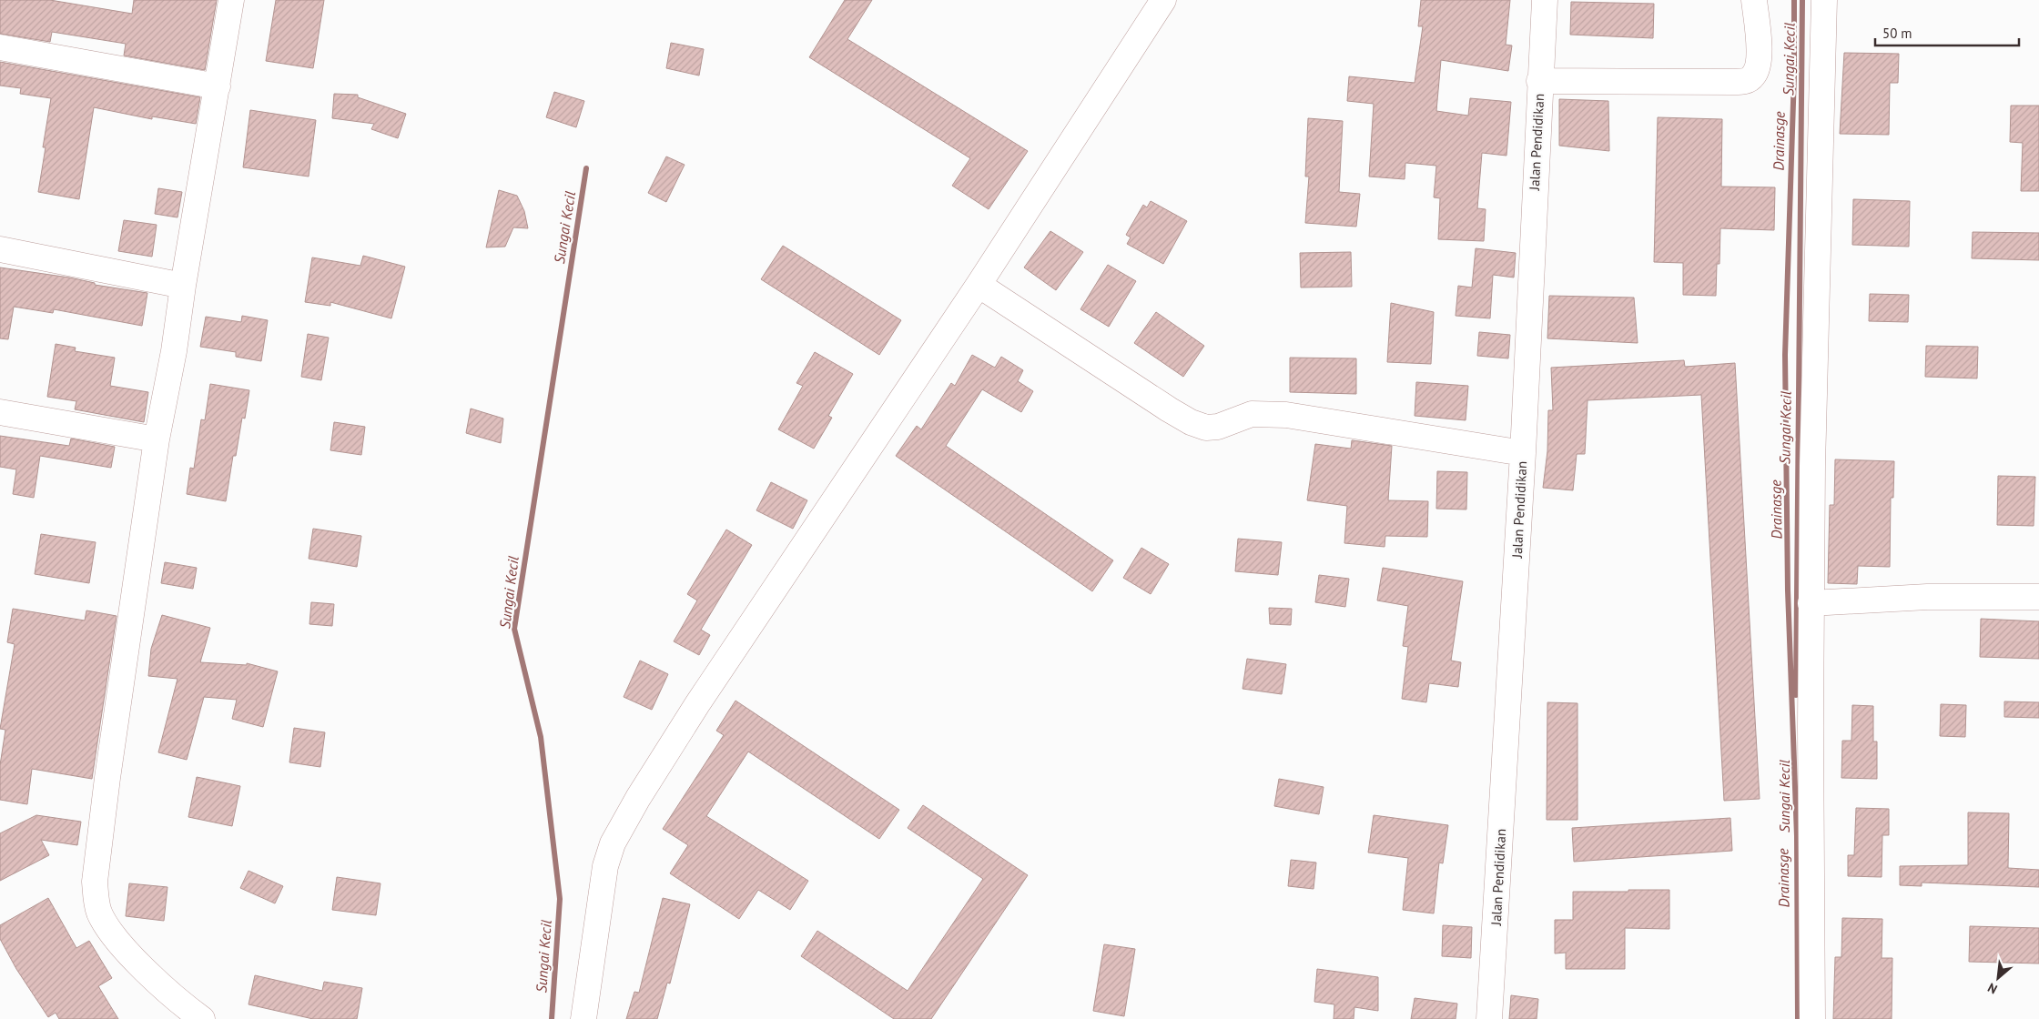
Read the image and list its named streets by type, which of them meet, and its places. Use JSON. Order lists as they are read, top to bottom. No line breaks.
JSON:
{"streets":{"street":["Jalan Pendidikan"]},"water":["Sungai Kecil","Drainasge"],"scale_bar":"50 m","north":"bottom left"}
